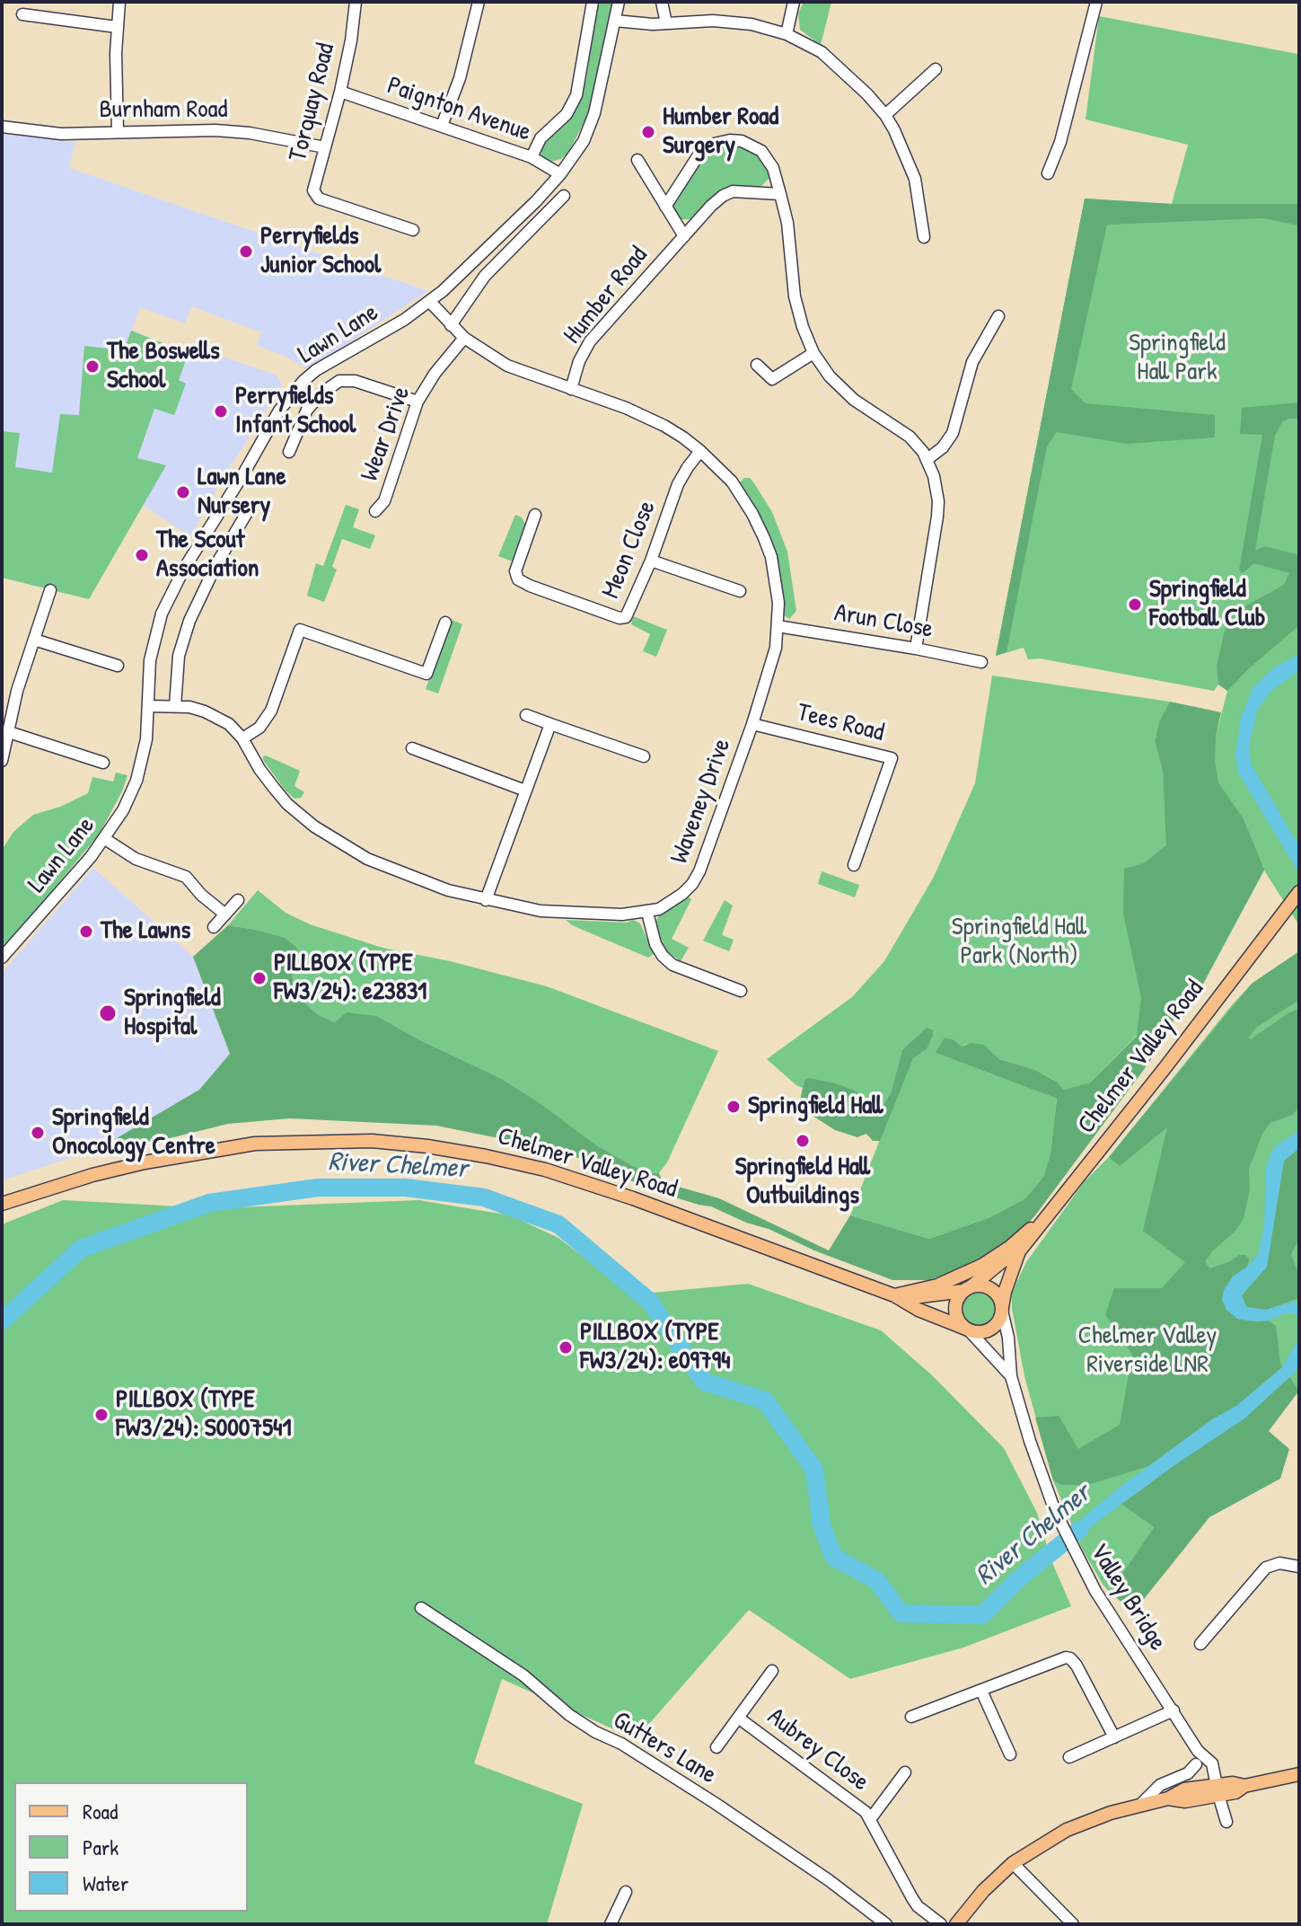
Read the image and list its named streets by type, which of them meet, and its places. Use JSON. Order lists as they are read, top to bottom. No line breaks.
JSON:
{"streets":{"main road":["Chelmer Valley Road"],"street":["Torquay Road","Paignton Avenue","Burnham Road","Humber Road","Lawn Lane","Wear Drive","Meon Close","Arun Close","Tees Road","Waveney Drive","Valley Bridge","Gutters Lane","Aubrey Close"]},"crossings":[["Torquay Road","Paignton Avenue"],["Torquay Road","Burnham Road"],["Paignton Avenue","Lawn Lane"],["Humber Road","Waveney Drive"],["Lawn Lane","Wear Drive"],["Lawn Lane","Waveney Drive"],["Wear Drive","Waveney Drive"],["Meon Close","Waveney Drive"],["Arun Close","Waveney Drive"],["Tees Road","Waveney Drive"],["Chelmer Valley Road","Valley Bridge"]],"water":["River Chelmer"],"parks":["Springfield Hall Park","Springfield Hall Park (North)","Chelmer Valley Riverside LNR"],"places":["Humber Road Surgery","Perryfields Junior School","The Boswells School","Perryfields Infant School","Lawn Lane Nursery","The Scout Association","Springfield Football Club","The Lawns","PILLBOX (TYPE FW3/24): e23831","Springfield Hospital","Springfield Hall","Springfield Onocology Centre","Springfield Hall Outbuildings","PILLBOX (TYPE FW3/24): e09794","PILLBOX (TYPE FW3/24): S0007541"],"legend":["Road","Park","Water"]}
